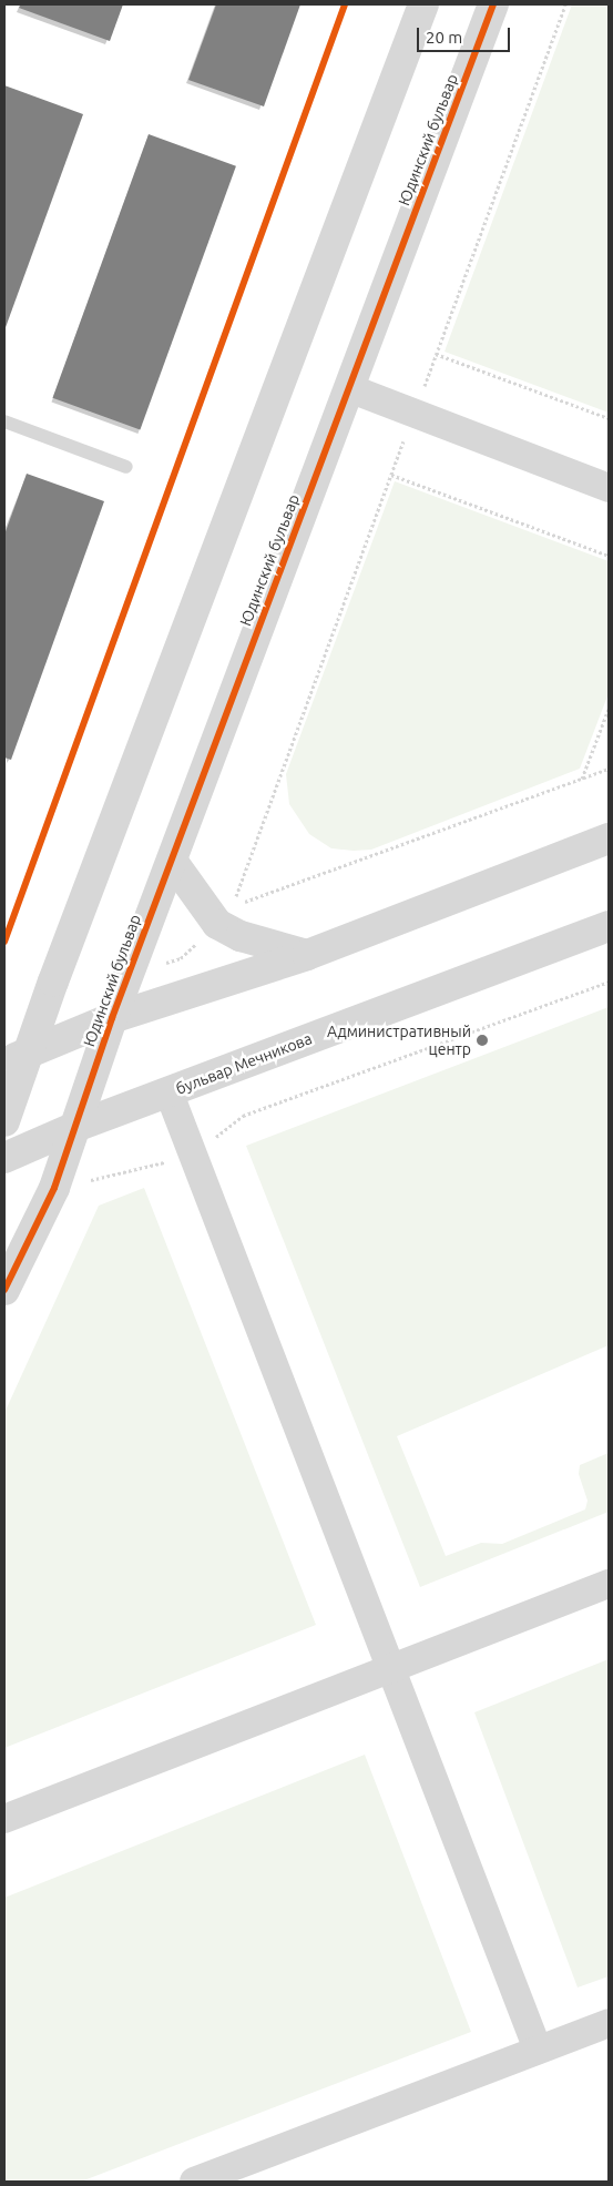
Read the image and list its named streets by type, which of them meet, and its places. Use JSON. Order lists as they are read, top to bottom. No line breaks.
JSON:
{"streets":{"street":["Юдинский бульвар","бульвар Мечникова"]},"crossings":[["Юдинский бульвар","бульвар Мечникова"]],"places":["Административный центр"],"scale_bar":"20 m"}
